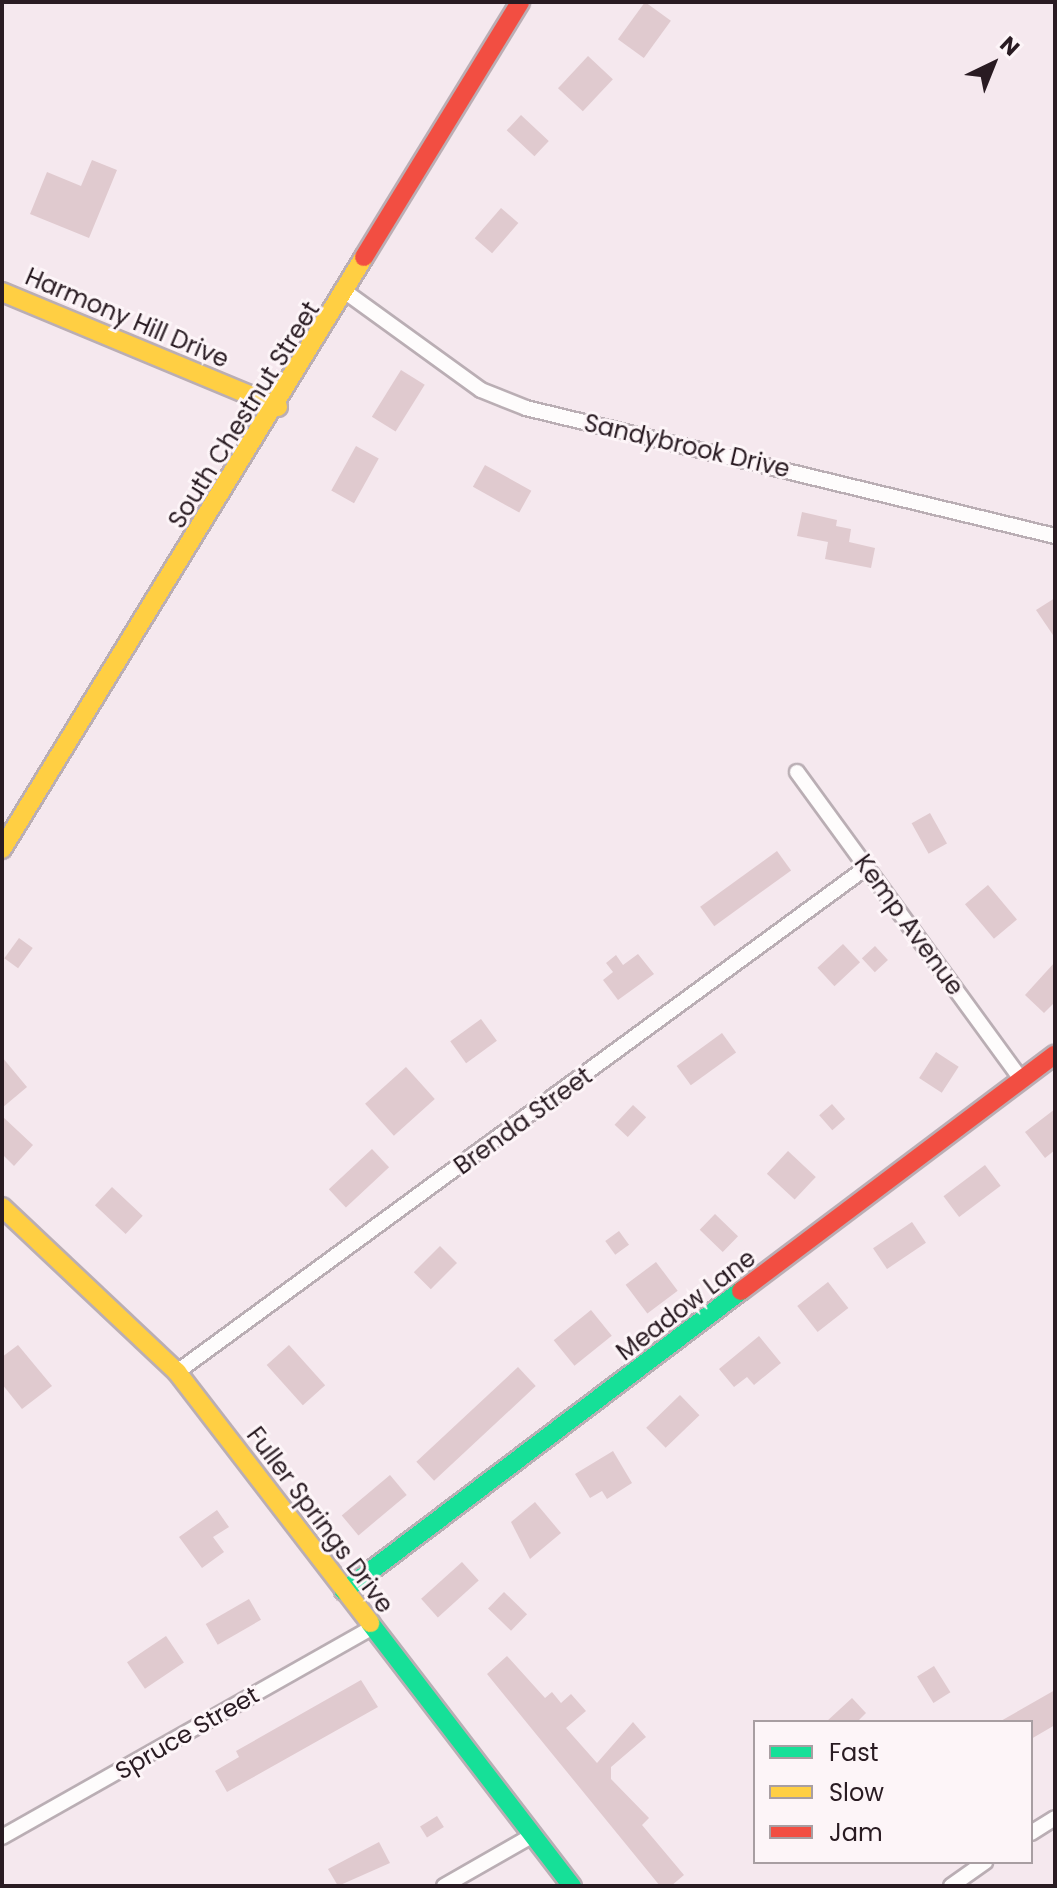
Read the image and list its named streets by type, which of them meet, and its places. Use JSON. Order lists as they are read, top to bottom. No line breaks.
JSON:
{"streets":{"street":["Harmony Hill Drive","South Chestnut Street","Sandybrook Drive","Kemp Avenue","Brenda Street","Meadow Lane","Fuller Springs Drive","Spruce Street"]},"crossings":[["Harmony Hill Drive","South Chestnut Street"],["South Chestnut Street","Sandybrook Drive"],["Kemp Avenue","Brenda Street"],["Kemp Avenue","Meadow Lane"],["Brenda Street","Fuller Springs Drive"],["Meadow Lane","Fuller Springs Drive"],["Fuller Springs Drive","Spruce Street"]],"legend":["Fast","Slow","Jam"],"north":"top right"}
